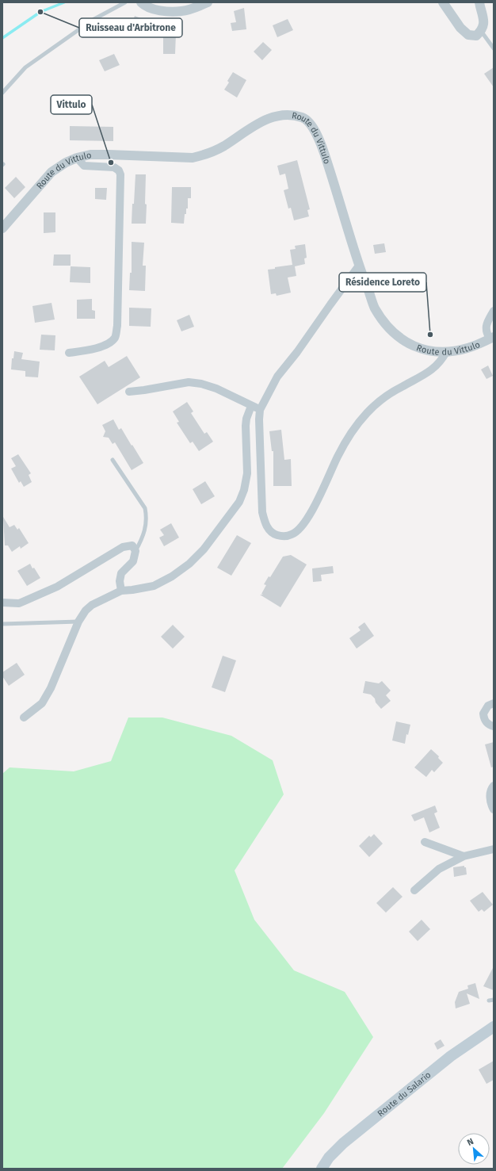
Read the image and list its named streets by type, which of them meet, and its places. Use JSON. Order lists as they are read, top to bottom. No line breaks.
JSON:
{"streets":{"main road":["Route du Salario"],"street":["Route du Vittulo"]},"places":["Ruisseau d'Arbitrone","Vittulo","Résidence Loreto"],"north":"top left"}
